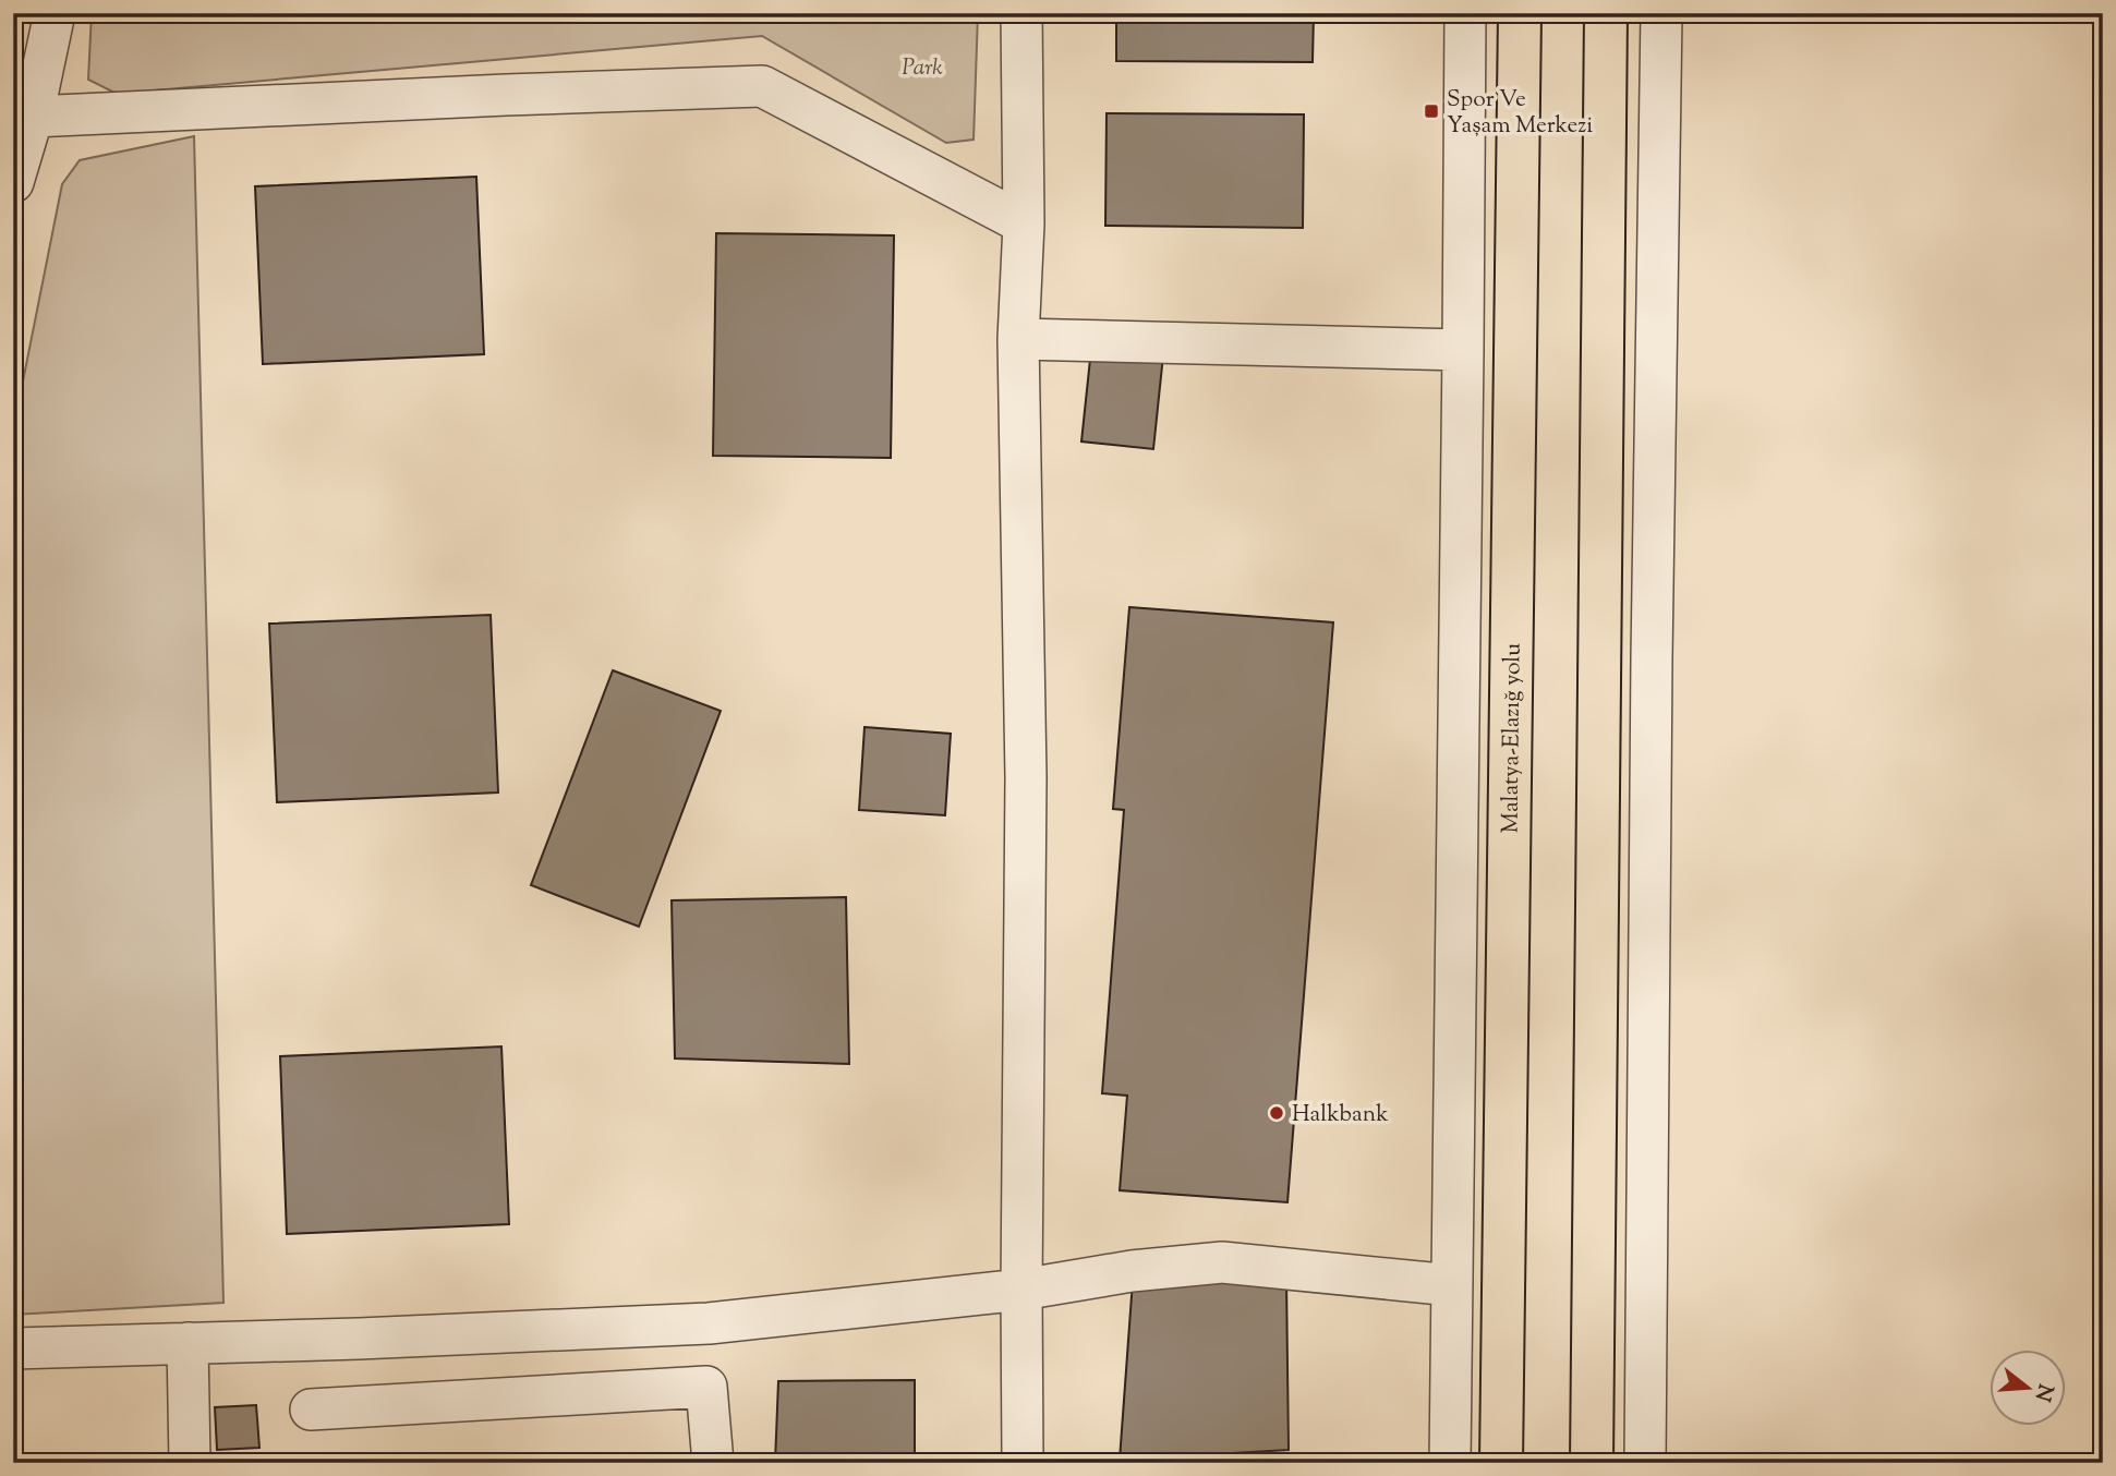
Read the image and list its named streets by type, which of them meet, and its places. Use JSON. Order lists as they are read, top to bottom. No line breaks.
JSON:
{"streets":{"highway":["Malatya-Elazığ yolu"]},"parks":["Park"],"places":{"transit":["Spor Ve Yaşam Merkezi"],"other":["Halkbank"]},"north":"right"}
